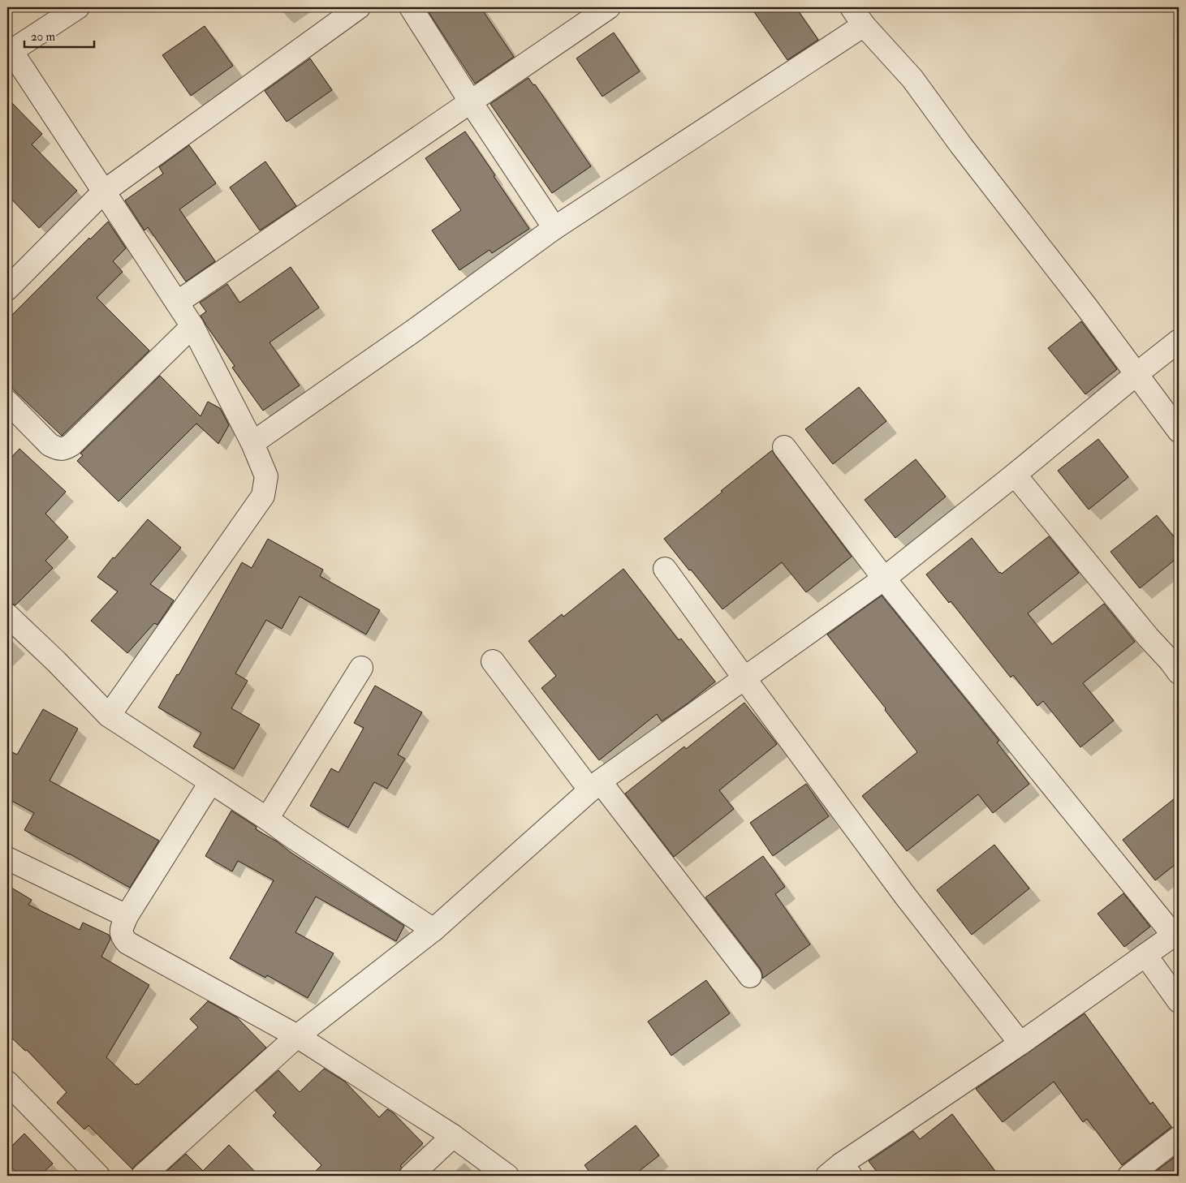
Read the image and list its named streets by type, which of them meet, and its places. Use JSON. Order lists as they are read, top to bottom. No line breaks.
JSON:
{"scale_bar":"20 m"}
